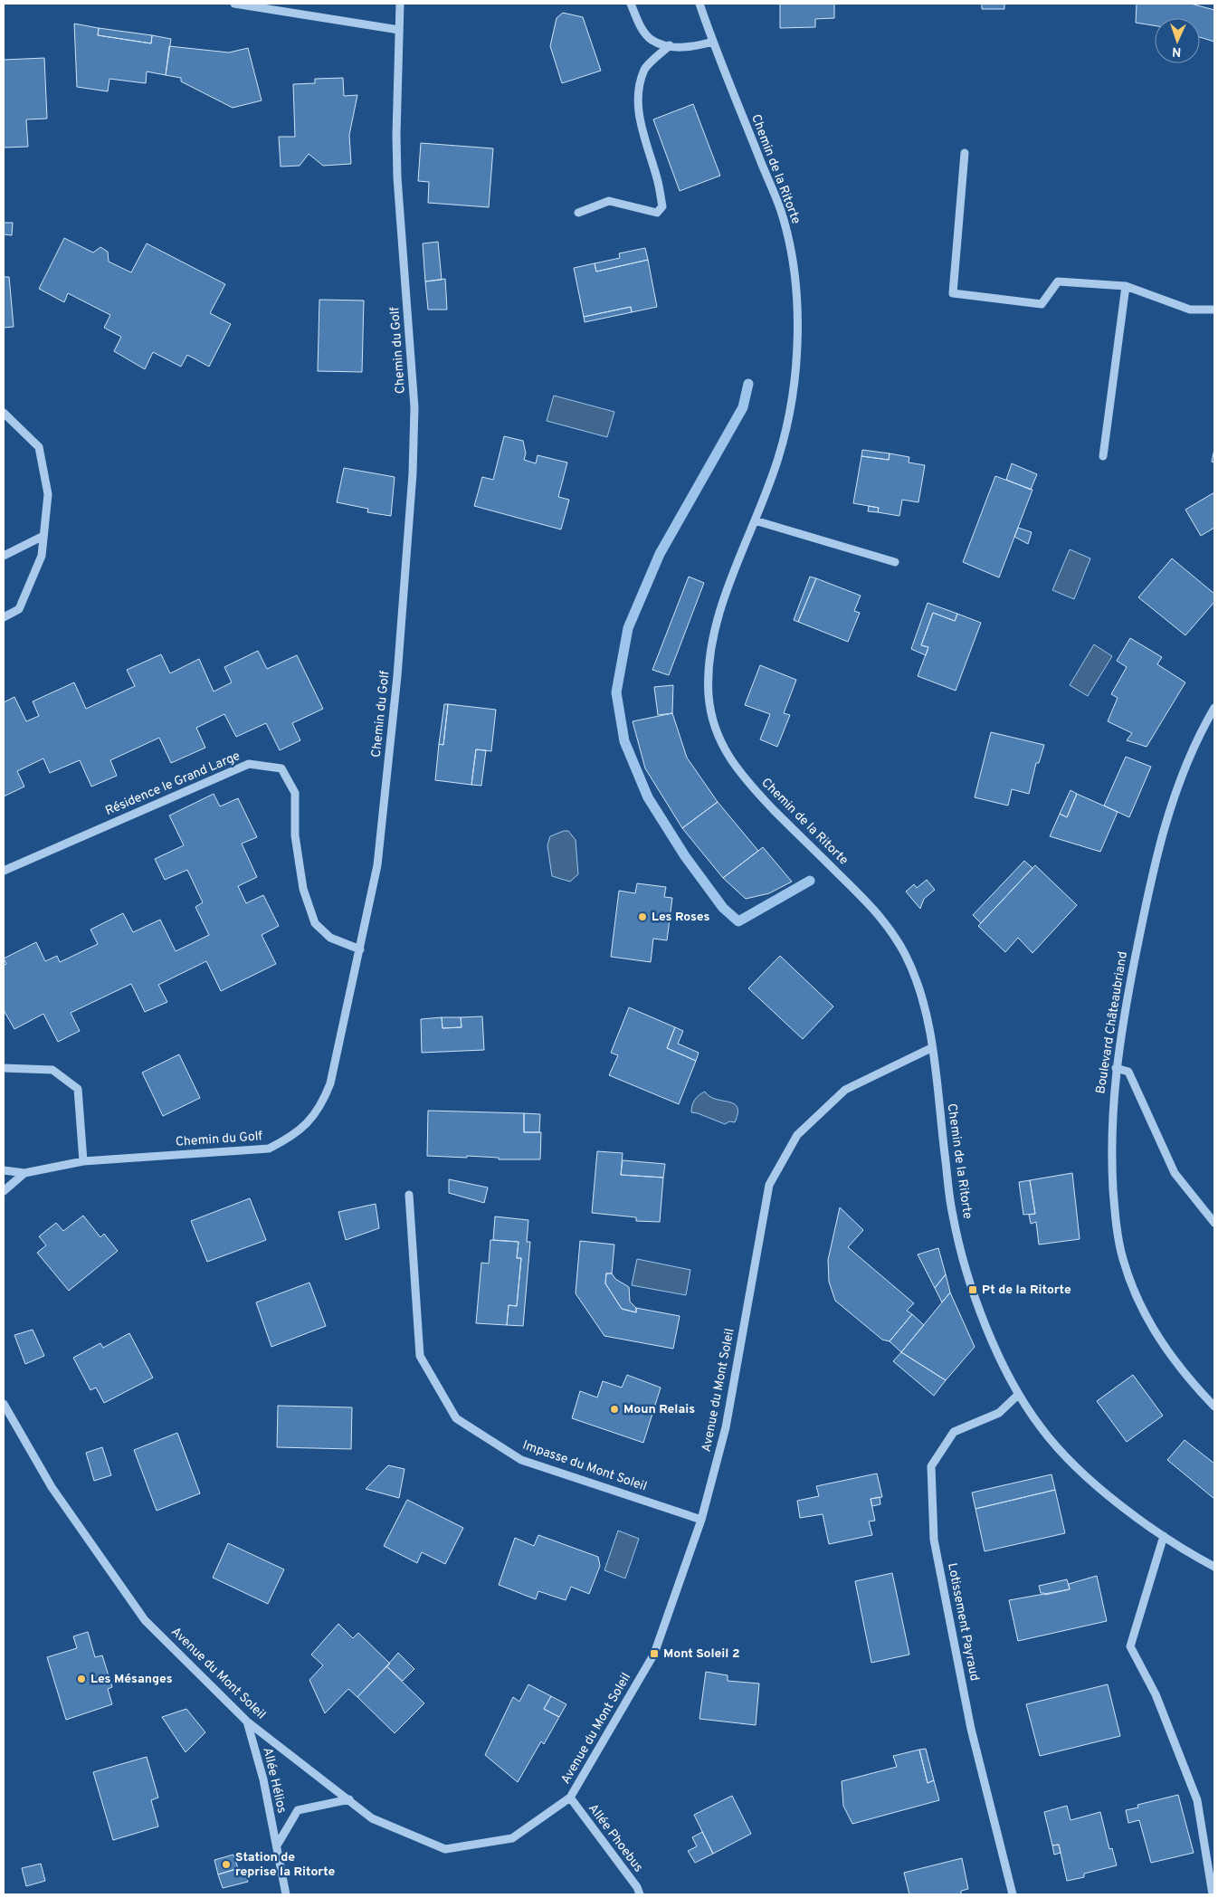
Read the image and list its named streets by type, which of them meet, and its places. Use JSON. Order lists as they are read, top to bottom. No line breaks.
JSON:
{"streets":{"street":["Chemin de la Ritorte","Chemin du Golf","Résidence le Grand Large","Boulevard Châteaubriand","Avenue du Mont Soleil","Impasse du Mont Soleil","Lotissement Payraud","Allée Hélios","Allée Phoebus"]},"crossings":[["Chemin de la Ritorte","Avenue du Mont Soleil"],["Chemin de la Ritorte","Lotissement Payraud"],["Chemin du Golf","Résidence le Grand Large"],["Avenue du Mont Soleil","Impasse du Mont Soleil"],["Avenue du Mont Soleil","Allée Hélios"],["Avenue du Mont Soleil","Allée Phoebus"]],"places":{"other":["Les Roses","Moun Relais","Les Mésanges","Station de reprise la Ritorte"],"transit":["Pt de la Ritorte","Mont Soleil 2"]},"north":"bottom"}
